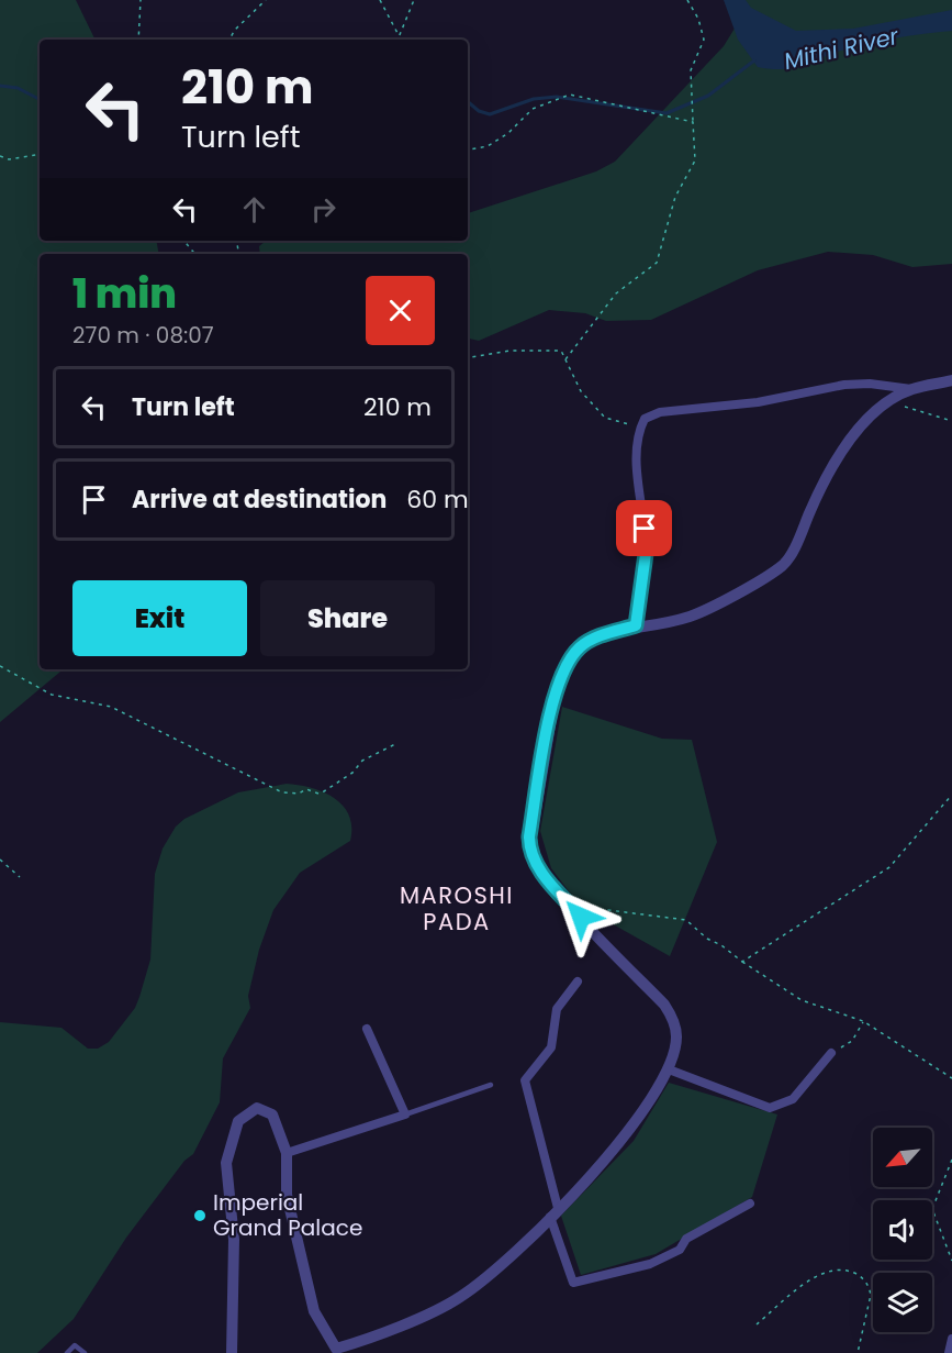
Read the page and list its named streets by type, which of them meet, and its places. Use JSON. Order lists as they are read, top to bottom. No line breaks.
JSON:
{"districts":["MAROSHI PADA"],"water":["Mithi River"],"places":["Imperial Grand Palace"],"north":"bottom left","page":{"turn":["210 m","Turn left"],"heading":["1 min","270 m · 08:07"],"list":[{"name":"Turn left","value":"210 m"},{"name":"Arrive at destination","value":"60 m"}],"buttons":["Exit","Share"]}}
